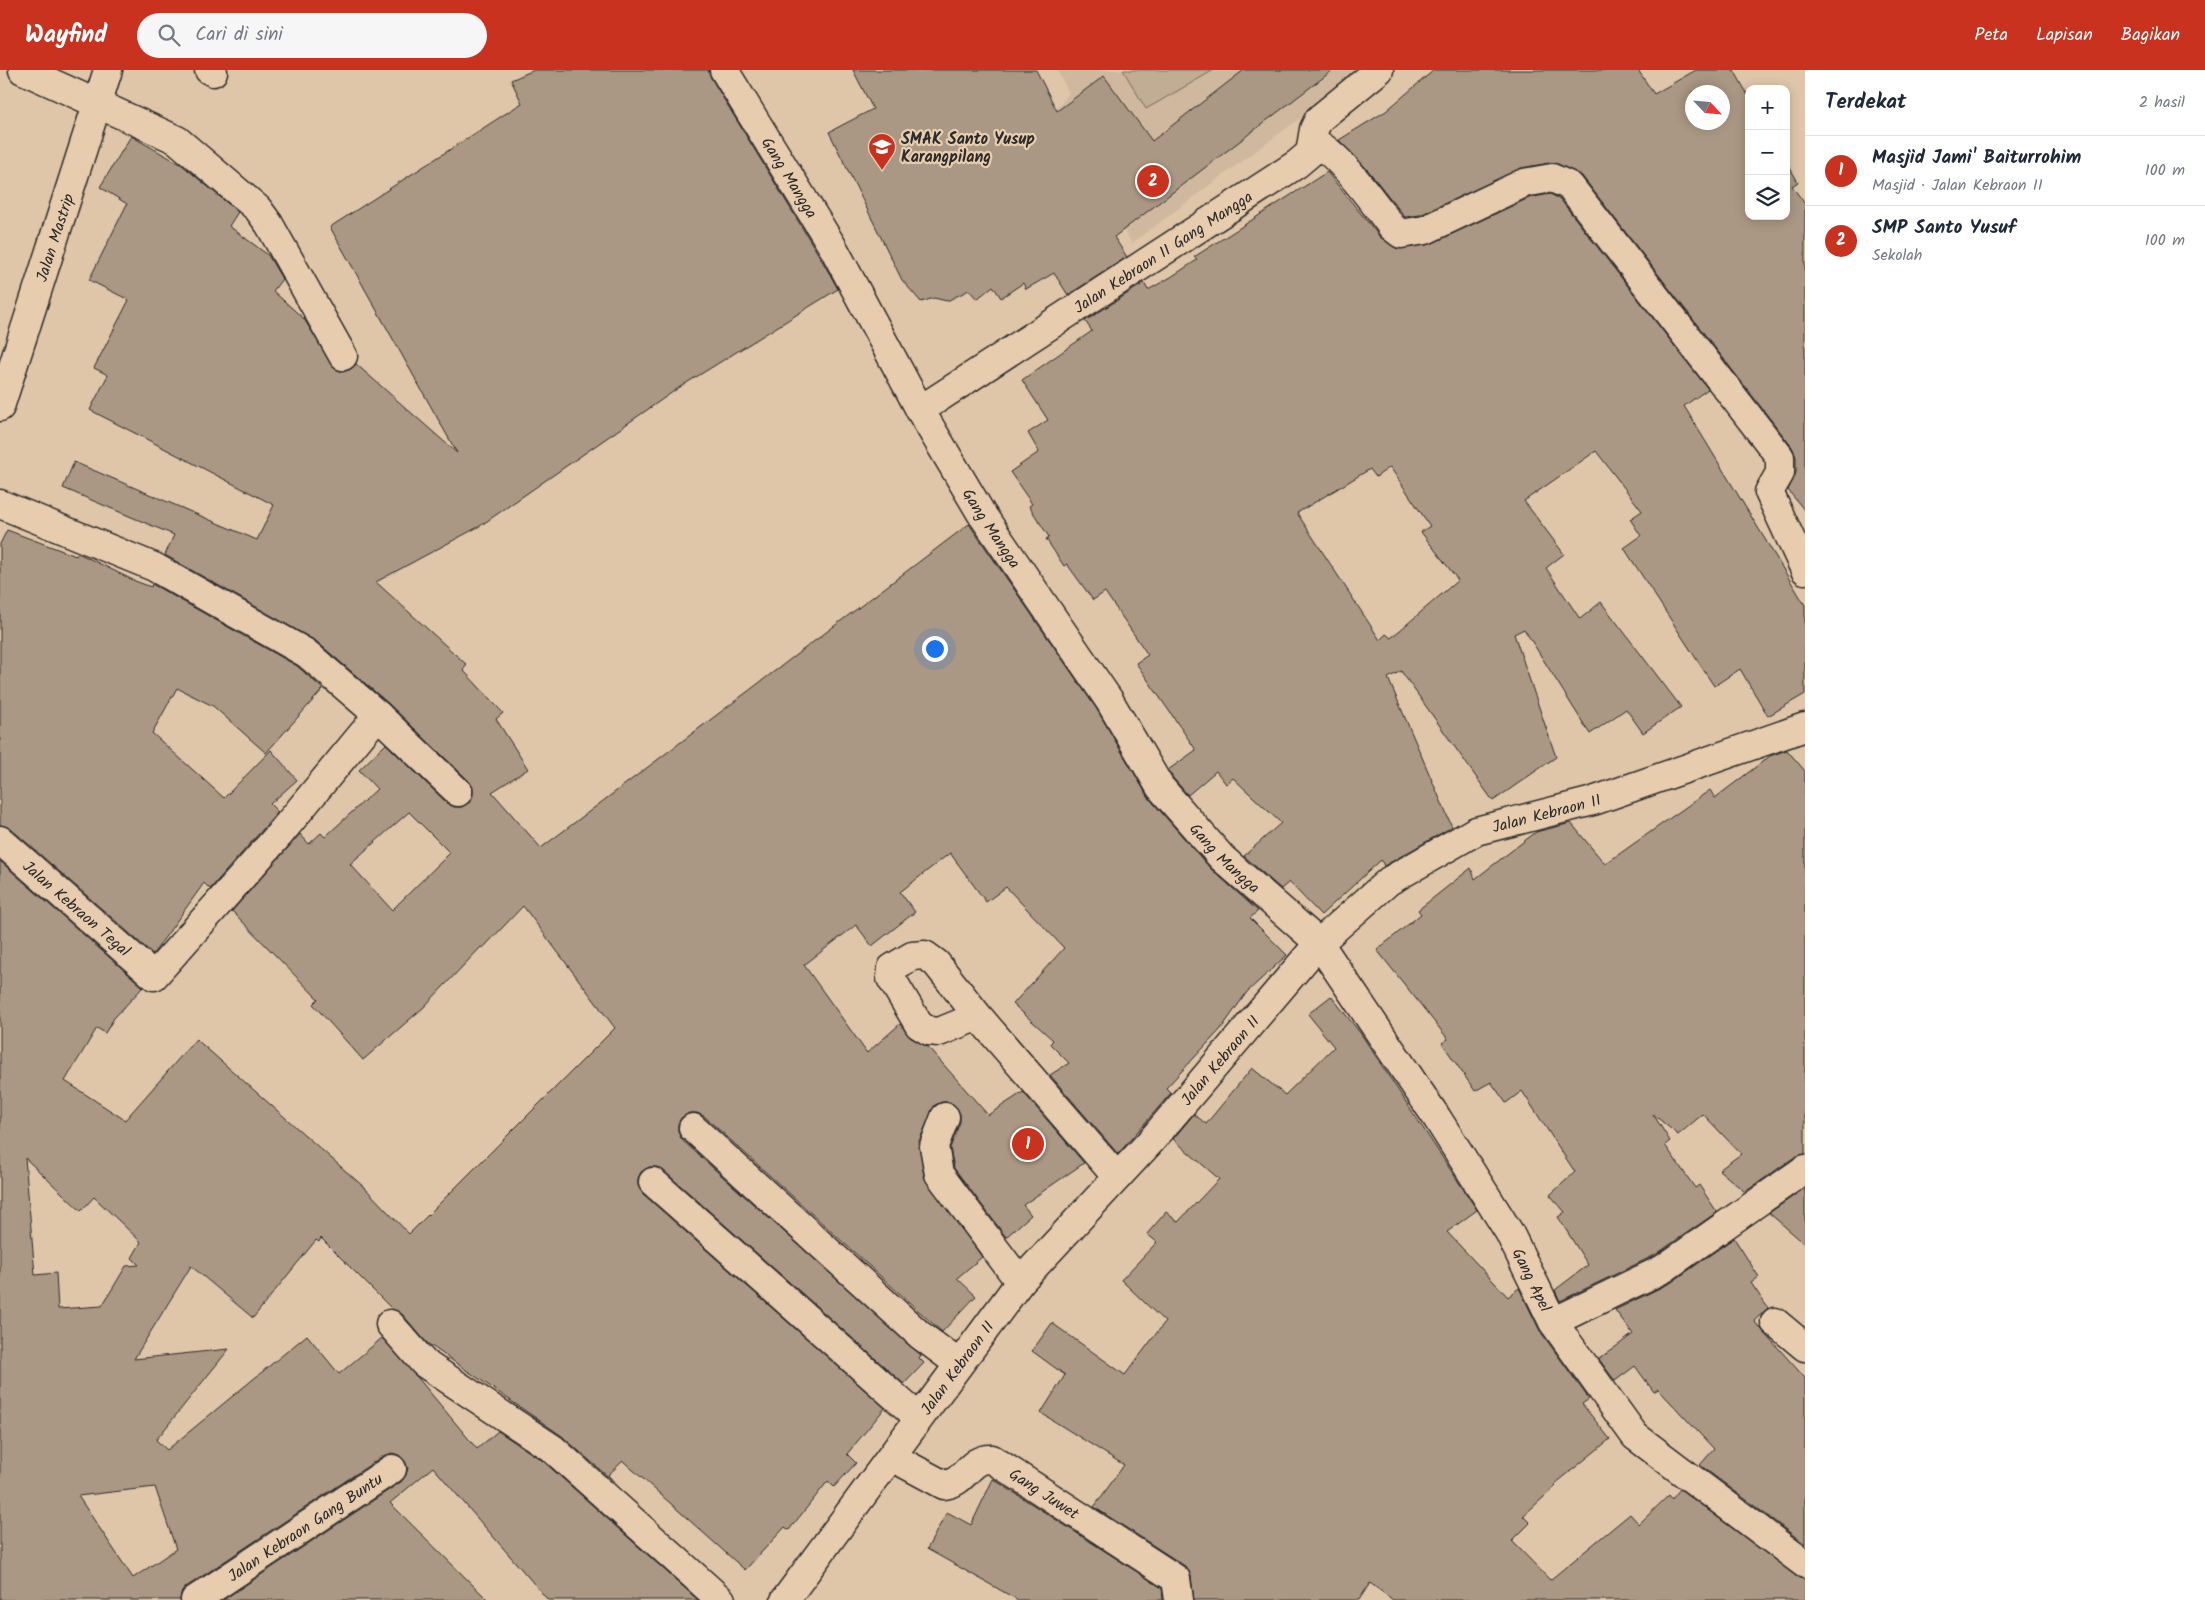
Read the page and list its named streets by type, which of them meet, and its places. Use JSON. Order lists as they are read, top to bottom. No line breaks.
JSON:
{"streets":{"street":["Gang Mangga","Jalan Mastrip","Jalan Kebraon II Gang Mangga","Jalan Kebraon II","Jalan Kebraon Tegal","Gang Apel","Gang Juwet","Jalan Kebraon Gang Buntu"]},"crossings":[["Gang Mangga","Jalan Kebraon II Gang Mangga"],["Gang Mangga","Jalan Kebraon II"],["Gang Mangga","Gang Apel"],["Jalan Kebraon II","Gang Apel"],["Jalan Kebraon II","Gang Juwet"]],"places":{"school or university":["SMAK Santo Yusup Karangpilang"]},"north":"bottom right","page":{"header":"Wayfind","search":"Cari di sini","nav":["Peta","Lapisan","Bagikan"],"heading":["Terdekat","2 hasil"],"map_buttons":["+","−"],"list":[{"mark":"1","name":"Masjid Jami' Baiturrohim","note":"Masjid · Jalan Kebraon II","value":"100 m"},{"mark":"2","name":"SMP Santo Yusuf","note":"Sekolah","value":"100 m"}],"pins":["2","1"]}}
